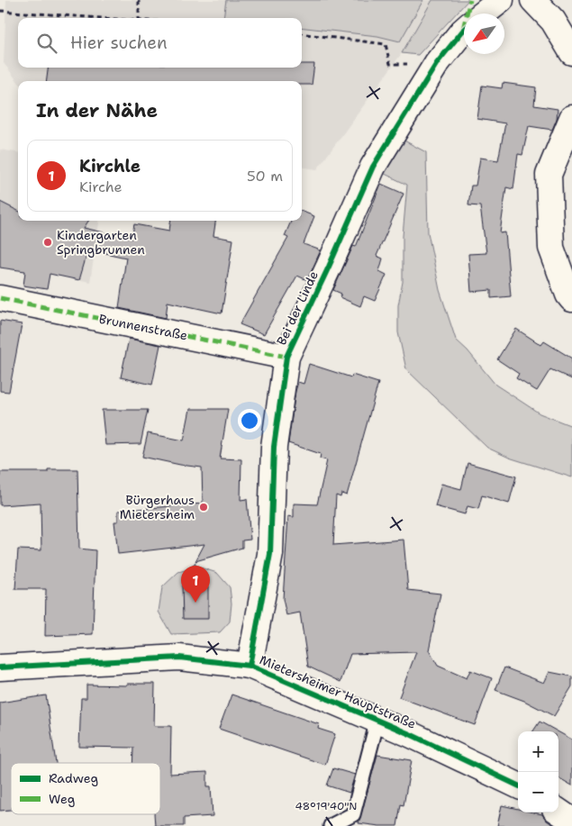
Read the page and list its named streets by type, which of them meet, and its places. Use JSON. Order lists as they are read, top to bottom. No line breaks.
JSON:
{"streets":{"street":["Bei der Linde","Brunnenstraße","Mietersheimer Hauptstraße"]},"crossings":[["Bei der Linde","Brunnenstraße"],["Bei der Linde","Mietersheimer Hauptstraße"]],"places":["Kindergarten Springbrunnen","Bürgerhaus Mietersheim"],"legend":["Radweg","Weg"],"north":"bottom left","page":{"search":"Hier suchen","heading":"In der Nähe","list":[{"mark":"1","name":"Kirchle","note":"Kirche","value":"50 m"}],"pins":"1","map_buttons":["+","−"]},"coordinates":["48°19'40\"N"]}
